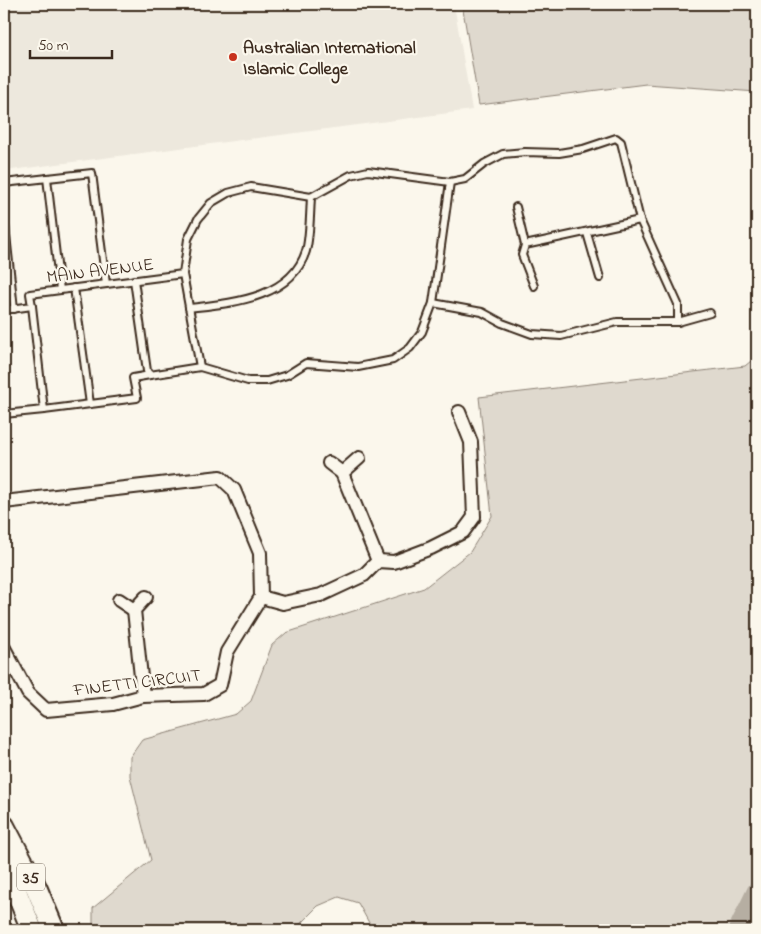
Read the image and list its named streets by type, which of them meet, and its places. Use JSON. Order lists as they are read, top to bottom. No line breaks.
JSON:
{"streets":{"main road":["35"],"street":["FINETTI CIRCUIT"],"lane":["MAIN AVENUE"]},"places":["Australian International Islamic College"],"scale_bar":"50 m"}
